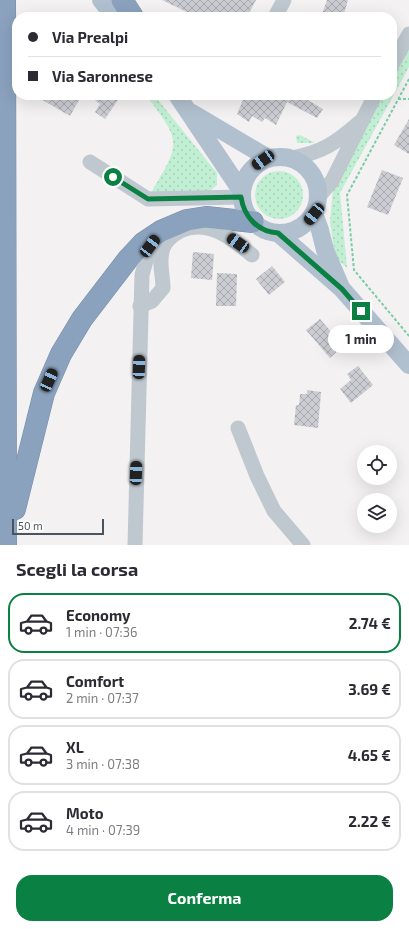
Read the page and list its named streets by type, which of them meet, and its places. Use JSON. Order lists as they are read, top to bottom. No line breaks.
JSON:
{"scale_bar":"50 m","page":{"banner":["Via Prealpi","Via Saronnese"],"bubble":"1 min","scale":"50 m","heading":"Scegli la corsa","list":[{"name":"Economy","note":"1 min · 07:36","value":"2.74 €"},{"name":"Comfort","note":"2 min · 07:37","value":"3.69 €"},{"name":"XL","note":"3 min · 07:38","value":"4.65 €"},{"name":"Moto","note":"4 min · 07:39","value":"2.22 €"}],"buttons":"Conferma"}}
